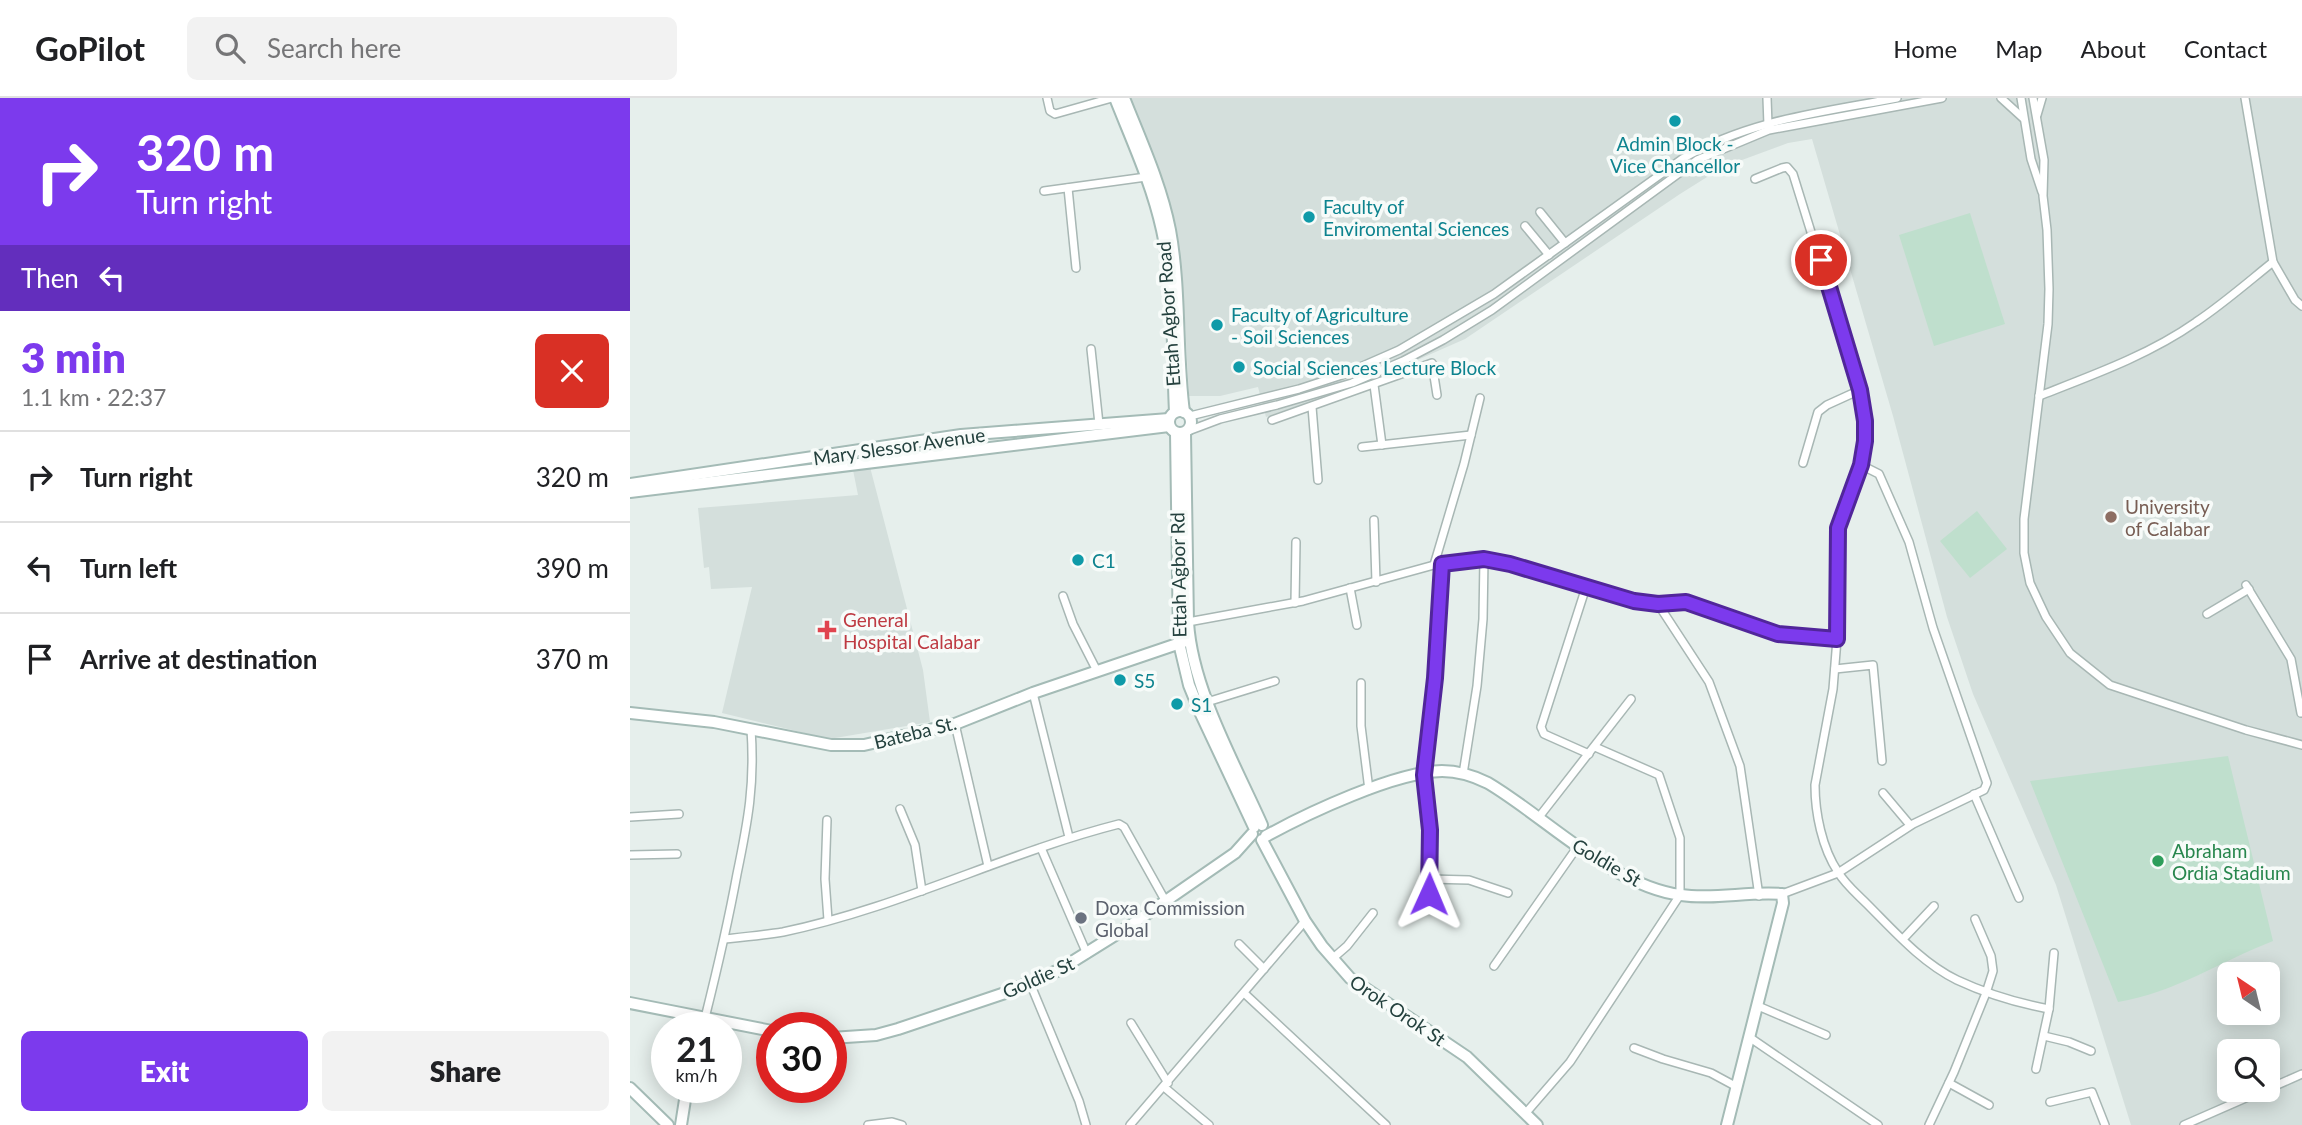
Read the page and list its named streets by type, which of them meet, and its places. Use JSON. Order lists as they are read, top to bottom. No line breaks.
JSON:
{"streets":{"main road":["Ettah Agbor Road","Mary Slessor Avenue","Ettah Agbor Rd","Bateba St.","Goldie St","Orok Orok St"]},"crossings":[["Ettah Agbor Road","Mary Slessor Avenue"],["Ettah Agbor Road","Ettah Agbor Rd"],["Mary Slessor Avenue","Ettah Agbor Rd"],["Ettah Agbor Rd","Bateba St."],["Ettah Agbor Rd","Goldie St"],["Ettah Agbor Rd","Orok Orok St"],["Goldie St","Orok Orok St"]],"places":{"other":["Admin Block - Vice Chancellor","Faculty of Enviromental Sciences","Faculty of Agriculture - Soil Sciences","Social Sciences Lecture Block","University of Calabar","C1","S5","S1","Abraham Ordia Stadium","Doxa Commission Global"],"health":["General Hospital Calabar"]},"north":"top left","page":{"header":"GoPilot","search":"Search here","nav":["Home","Map","About","Contact"],"turn":["320 m","Turn right"],"then":"Then","heading":["3 min","1.1 km · 22:37"],"list":[{"name":"Turn right","value":"320 m"},{"name":"Turn left","value":"390 m"},{"name":"Arrive at destination","value":"370 m"}],"speed":"21 km/h","limit":"30","buttons":["Exit","Share"]}}
